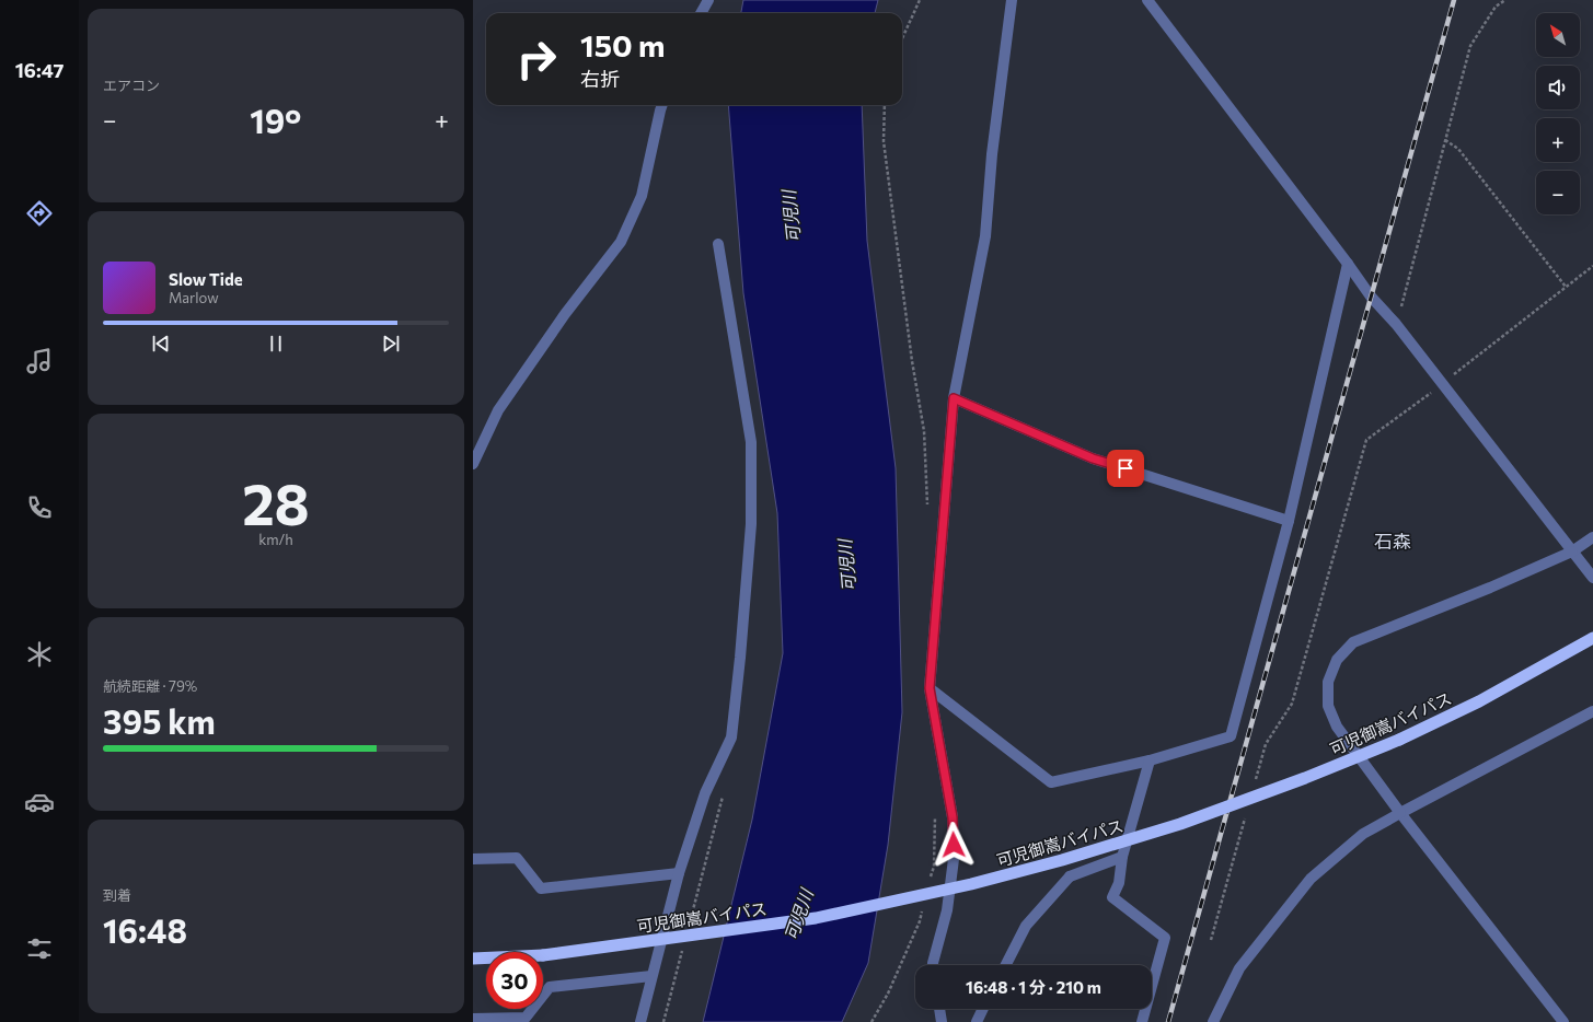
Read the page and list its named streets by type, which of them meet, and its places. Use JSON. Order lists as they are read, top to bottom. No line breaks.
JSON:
{"streets":{"highway":["可児御嵩バイパス"]},"districts":["石森"],"water":["可児川"],"north":"top left","page":{"tabs":"16:47","tile":["エアコン",["28","km/h"],["航続距離 · 79%","395 km"],["到着","16:48"]],"map_buttons":["+","−"],"turn":["150 m","右折"],"heat":["−","19°","+"],"song":["Slow Tide","Marlow"],"limit":"30","trip":"16:48 · 1 分 · 210 m"}}
